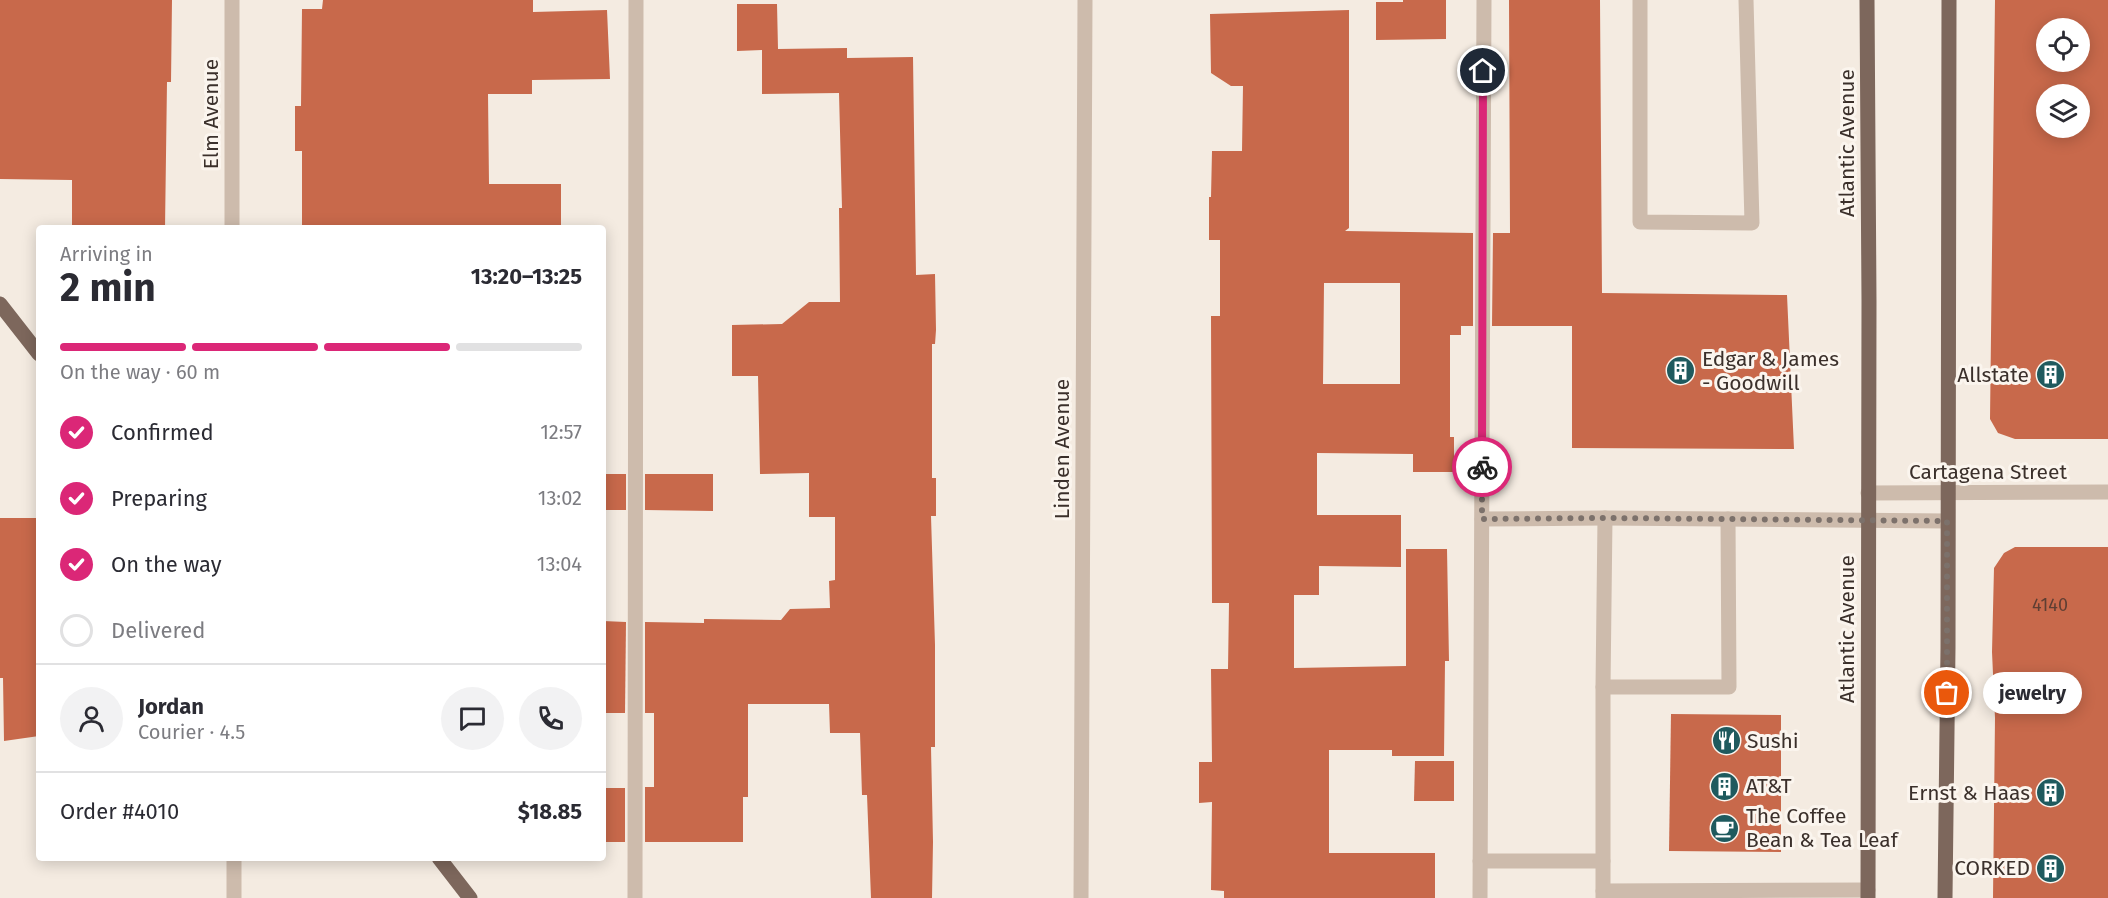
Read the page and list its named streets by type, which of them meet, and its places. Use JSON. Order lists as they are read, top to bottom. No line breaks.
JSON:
{"streets":{"main road":["Atlantic Avenue"],"street":["Elm Avenue","Linden Avenue","Cartagena Street"]},"crossings":[["Atlantic Avenue","Cartagena Street"]],"places":{"building":["Edgar & James - Goodwill","Allstate","AT&T","Ernst & Haas","CORKED"],"other":["jewelry"],"restaurant":["Sushi"],"cafe":["The Coffee Bean & Tea Leaf"]},"house_numbers":["4140"],"page":{"heading":["2 min","Arriving in","13:20–13:25"],"panel":["Jordan","Courier · 4.5","Order #4010","$18.85"],"bar":"On the way · 60 m","list":[["Confirmed","12:57"],["Preparing","13:02"],["On the way","13:04"],"Delivered"],"bubble":"jewelry"}}
